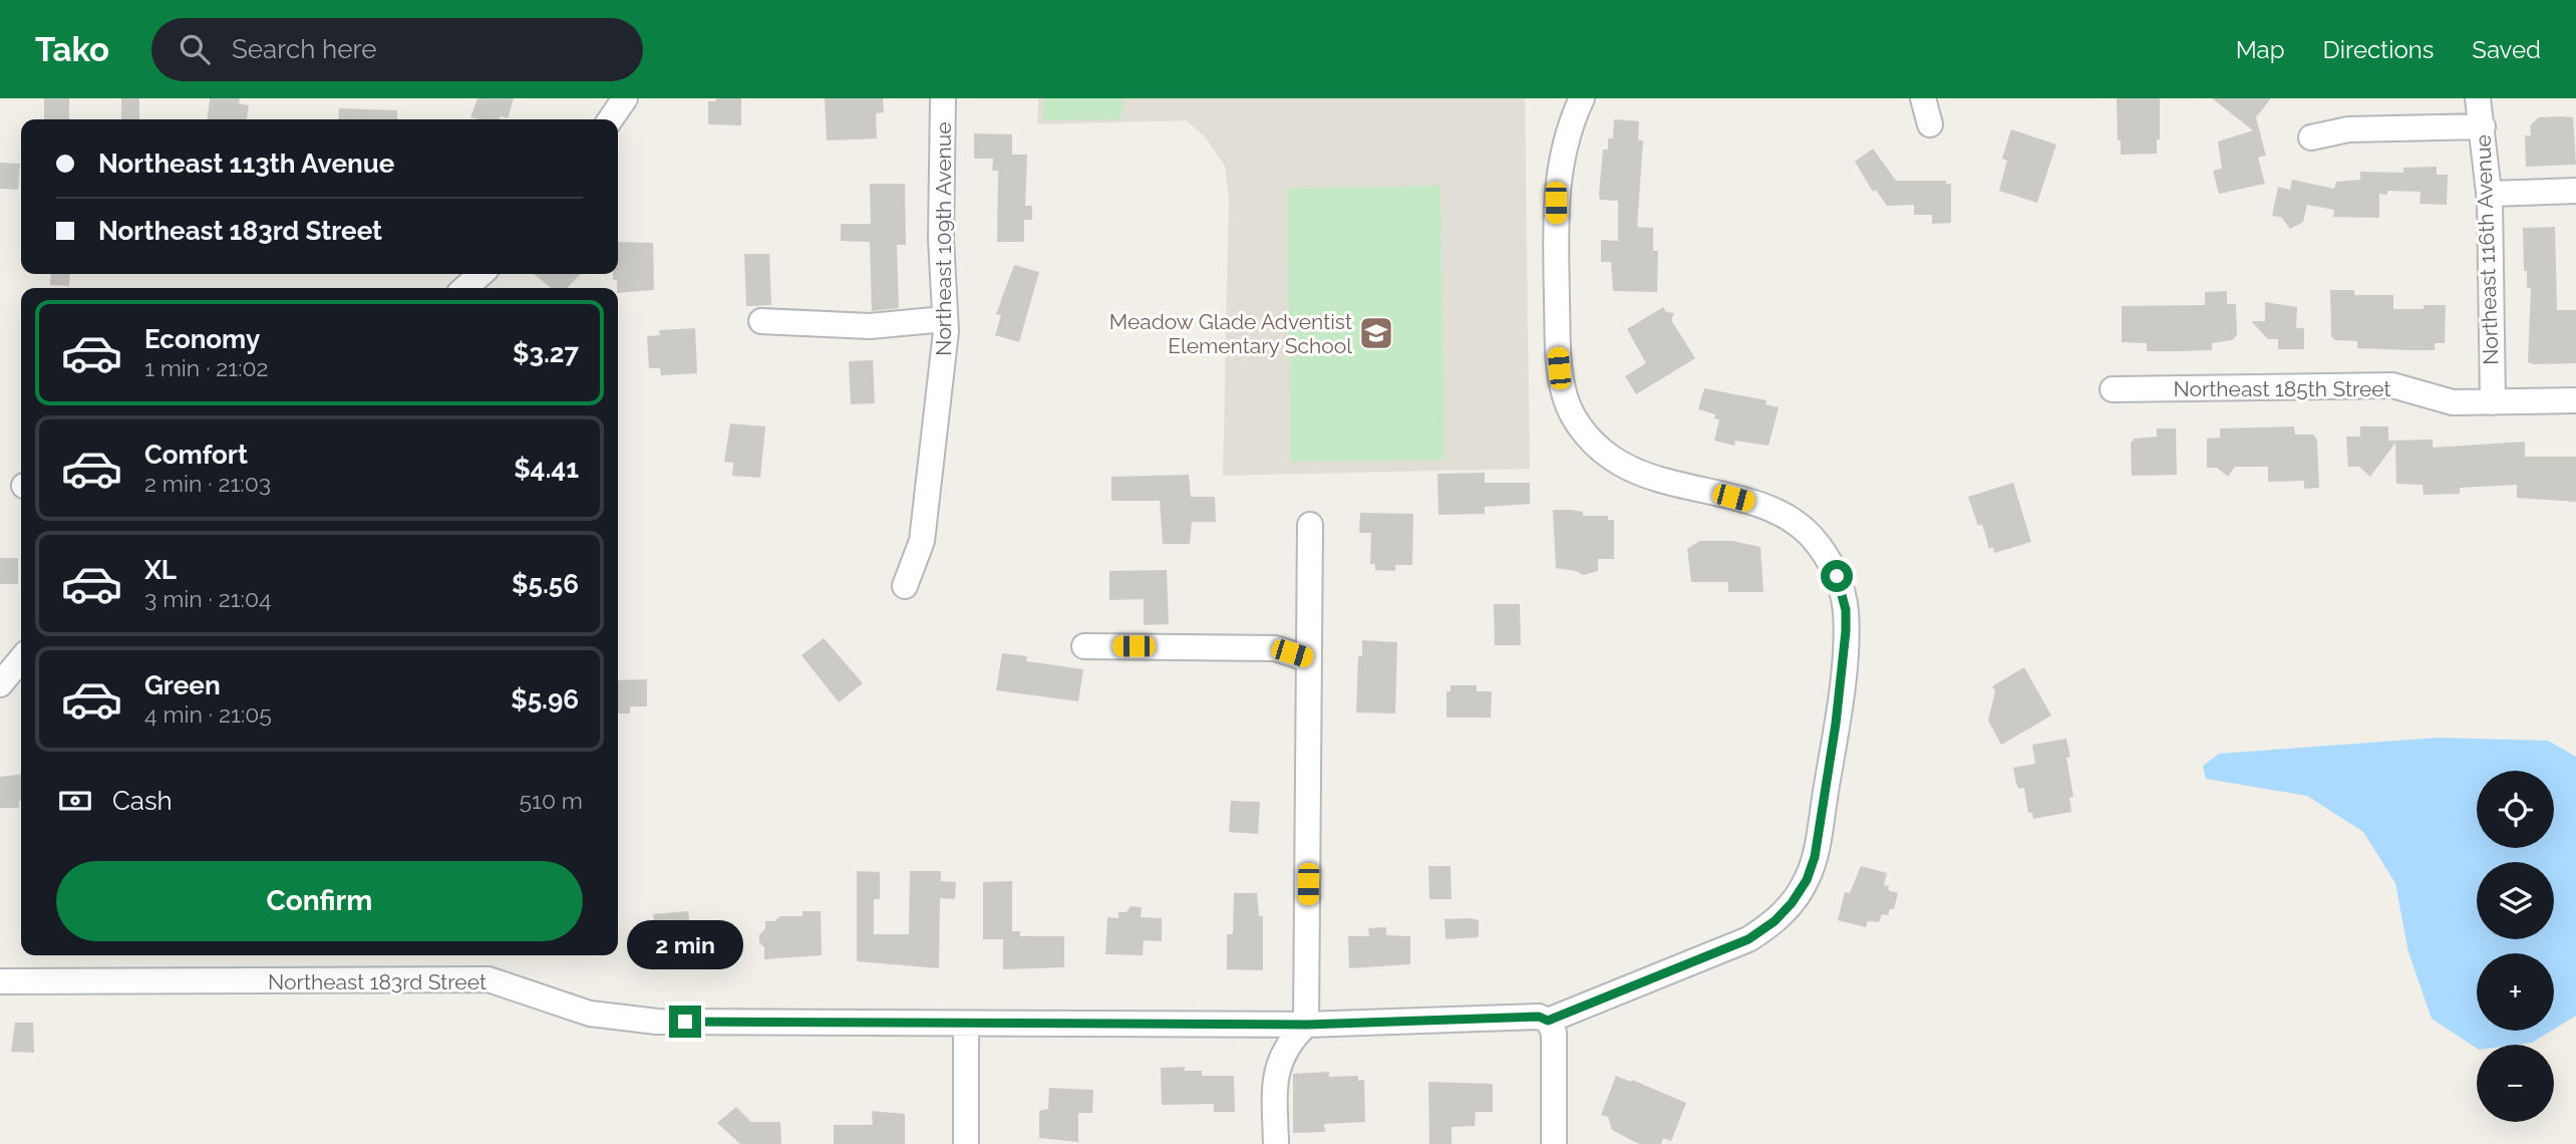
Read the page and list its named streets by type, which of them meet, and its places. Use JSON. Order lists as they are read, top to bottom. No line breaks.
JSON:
{"streets":{"street":["Northeast 109th Avenue","Northeast 116th Avenue","Northeast 185th Street","Northeast 183rd Street"]},"crossings":[["Northeast 116th Avenue","Northeast 185th Street"]],"places":{"school or university":["Meadow Glade Adventist Elementary School"]},"page":{"header":"Tako","search":"Search here","nav":["Map","Directions","Saved"],"banner":["Northeast 113th Avenue","Northeast 183rd Street"],"list":[{"name":"Economy","note":"1 min · 21:02","value":"$3.27"},{"name":"Comfort","note":"2 min · 21:03","value":"$4.41"},{"name":"XL","note":"3 min · 21:04","value":"$5.56"},{"name":"Green","note":"4 min · 21:05","value":"$5.96"}],"pay":["Cash","510 m"],"map_buttons":["+","−"],"buttons":"Confirm","bubble":"2 min"}}
